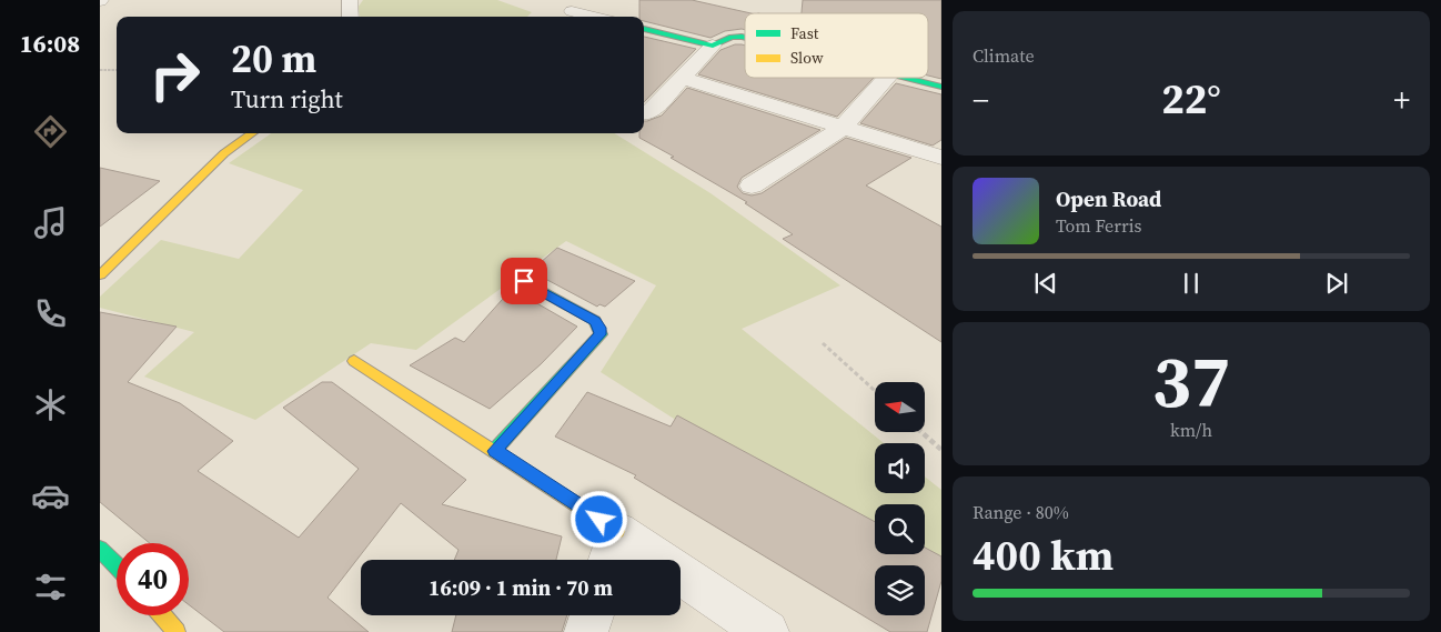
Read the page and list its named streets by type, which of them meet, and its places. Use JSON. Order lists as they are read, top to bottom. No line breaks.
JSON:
{"legend":["Fast","Slow"],"north":"left","page":{"tabs":"16:08","tile":["Climate",["37","km/h"],["Range · 80%","400 km"]],"turn":["20 m","Turn right"],"heat":["−","22°","+"],"song":["Open Road","Tom Ferris"],"limit":"40","trip":"16:09 · 1 min · 70 m"}}
